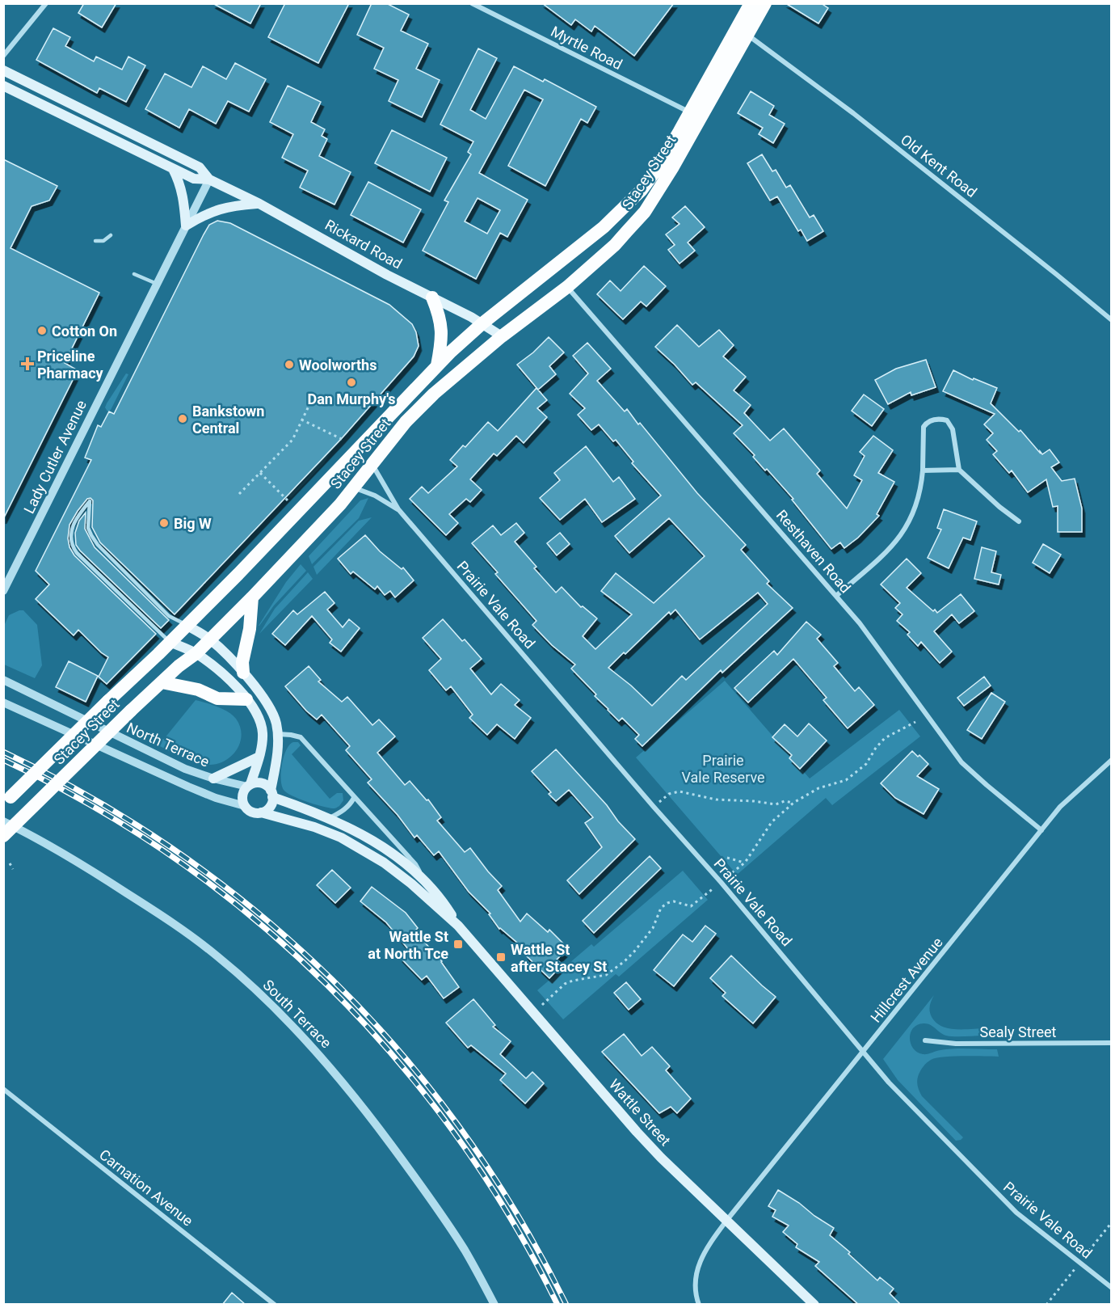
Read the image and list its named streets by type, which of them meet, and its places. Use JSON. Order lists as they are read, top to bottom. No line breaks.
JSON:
{"streets":{"highway":["Stacey Street"],"main road":["Rickard Road","Wattle Street"],"street":["Myrtle Road","Old Kent Road","Lady Cutler Avenue","Resthaven Road","Prairie Vale Road","North Terrace","Hillcrest Avenue","South Terrace","Sealy Street","Carnation Avenue"]},"crossings":[["Myrtle Road","Stacey Street"],["Old Kent Road","Stacey Street"],["Stacey Street","Rickard Road"],["Stacey Street","Resthaven Road"],["Stacey Street","Prairie Vale Road"],["Rickard Road","Lady Cutler Avenue"],["Resthaven Road","Hillcrest Avenue"],["Prairie Vale Road","Hillcrest Avenue"],["North Terrace","Wattle Street"],["Hillcrest Avenue","Wattle Street"]],"parks":["Prairie Vale Reserve"],"places":{"other":["Cotton On","Woolworths","Dan Murphy's","Bankstown Central","Big W"],"health":["Priceline Pharmacy"],"transit":["Wattle St at North Tce","Wattle St after Stacey St"]}}
